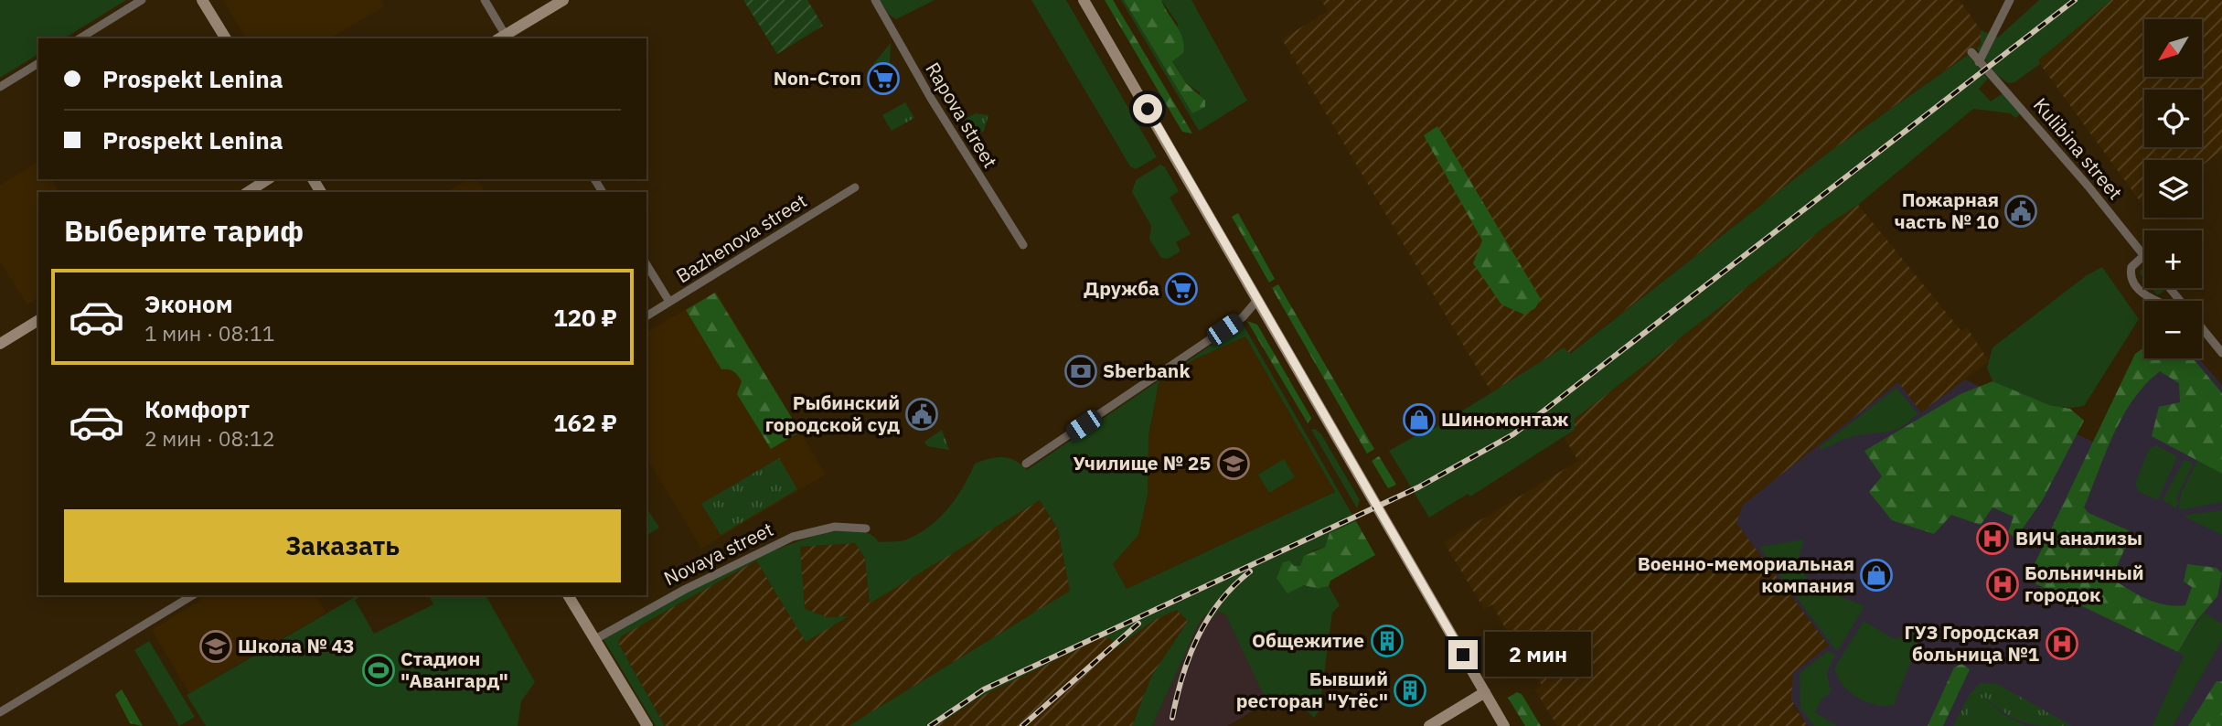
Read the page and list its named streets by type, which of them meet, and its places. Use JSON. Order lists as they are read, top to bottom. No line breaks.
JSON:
{"streets":{"street":["Rapova street","Kulibina street","Bazhenova street","Novaya street"]},"places":{"supermarket":["Non-Стоп","Дружба"],"public building":["Пожарная часть № 10","Рыбинский городской суд"],"bank":["Sberbank"],"shop":["Шиномонтаж","Военно-мемориальная компания"],"school or university":["Училище № 25","Школа № 43"],"hospital":["ВИЧ анализы","Больничный городок","ГУЗ Городская больница №1"],"building":["Общежитие","Бывший ресторан \"Утёс\""],"sports":["Стадион \"Авангард\""]},"north":"bottom left","page":{"map_buttons":["+","−"],"banner":["Prospekt Lenina","Prospekt Lenina"],"heading":"Выберите тариф","list":[{"name":"Эконом","note":"1 мин · 08:11","value":"120 ₽"},{"name":"Комфорт","note":"2 мин · 08:12","value":"162 ₽"}],"buttons":"Заказать","bubble":"2 мин"}}
